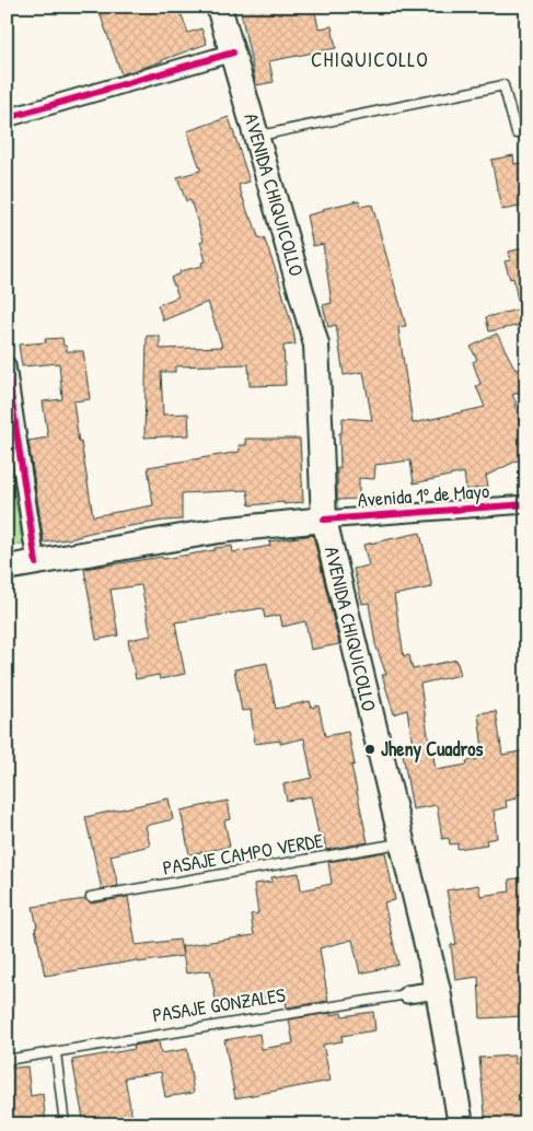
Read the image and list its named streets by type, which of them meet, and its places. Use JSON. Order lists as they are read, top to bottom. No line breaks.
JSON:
{"streets":{"main road":["AVENIDA CHIQUICOLLO","Avenida 1º de Mayo"],"street":["PASAJE GONZALES"],"lane":["PASAJE CAMPO VERDE"]},"crossings":[["AVENIDA CHIQUICOLLO","Avenida 1º de Mayo"],["AVENIDA CHIQUICOLLO","PASAJE CAMPO VERDE"],["AVENIDA CHIQUICOLLO","PASAJE GONZALES"]],"districts":["CHIQUICOLLO"],"places":["Jheny Cuadros"]}
